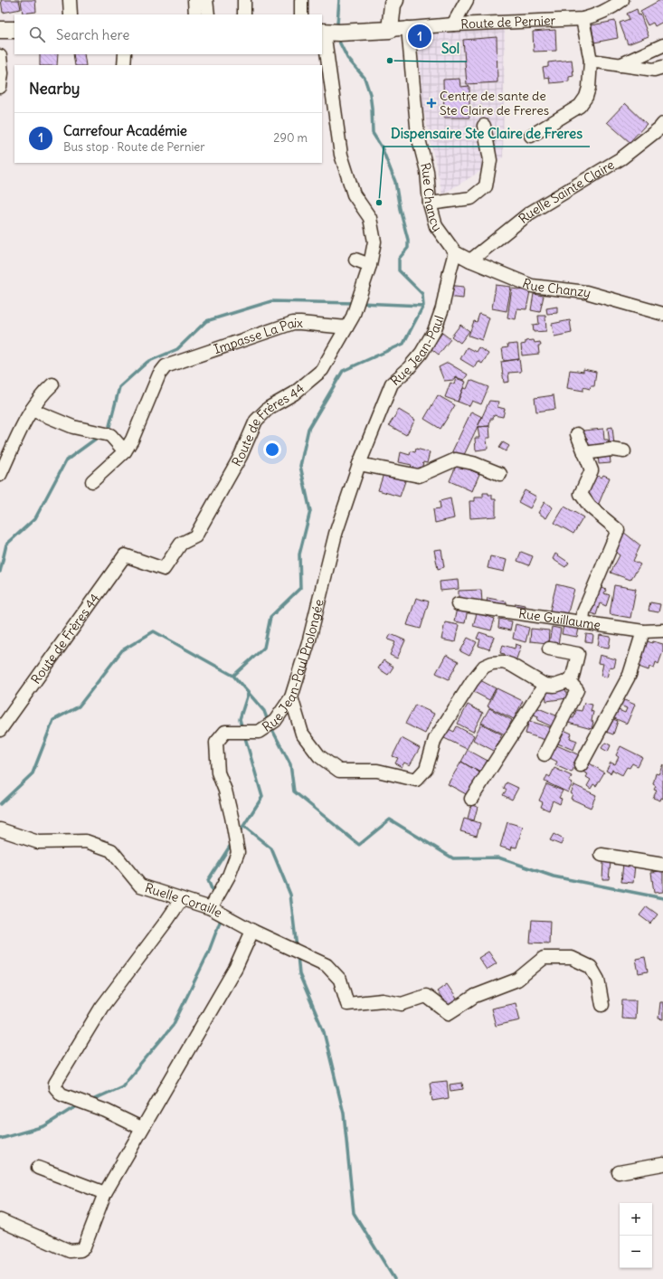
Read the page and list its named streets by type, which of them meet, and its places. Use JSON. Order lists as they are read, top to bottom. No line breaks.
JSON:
{"streets":{"street":["Route de Pernier","Ruelle Sainte Claire","Rue Chancy","Rue Chanzy","Impasse La Paix","Rue Jean-Paul","Route de Frères 44","Rue Guillaume","Rue Jean-Paul Prolongée","Ruelle Coraille"]},"crossings":[["Route de Pernier","Rue Chancy"],["Ruelle Sainte Claire","Rue Chanzy"],["Rue Chancy","Rue Chanzy"],["Rue Chancy","Rue Jean-Paul"],["Rue Chanzy","Rue Jean-Paul"],["Impasse La Paix","Route de Frères 44"],["Rue Jean-Paul","Rue Jean-Paul Prolongée"],["Rue Jean-Paul Prolongée","Ruelle Coraille"]],"places":{"other":["Sol","Dispensaire Ste Claire de Freres"],"health":["Centre de sante de Ste Claire de Freres"]},"page":{"search":"Search here","pins":"1","heading":"Nearby","list":[{"mark":"1","name":"Carrefour Académie","note":"Bus stop · Route de Pernier","value":"290 m"}],"map_buttons":["+","−"]}}
